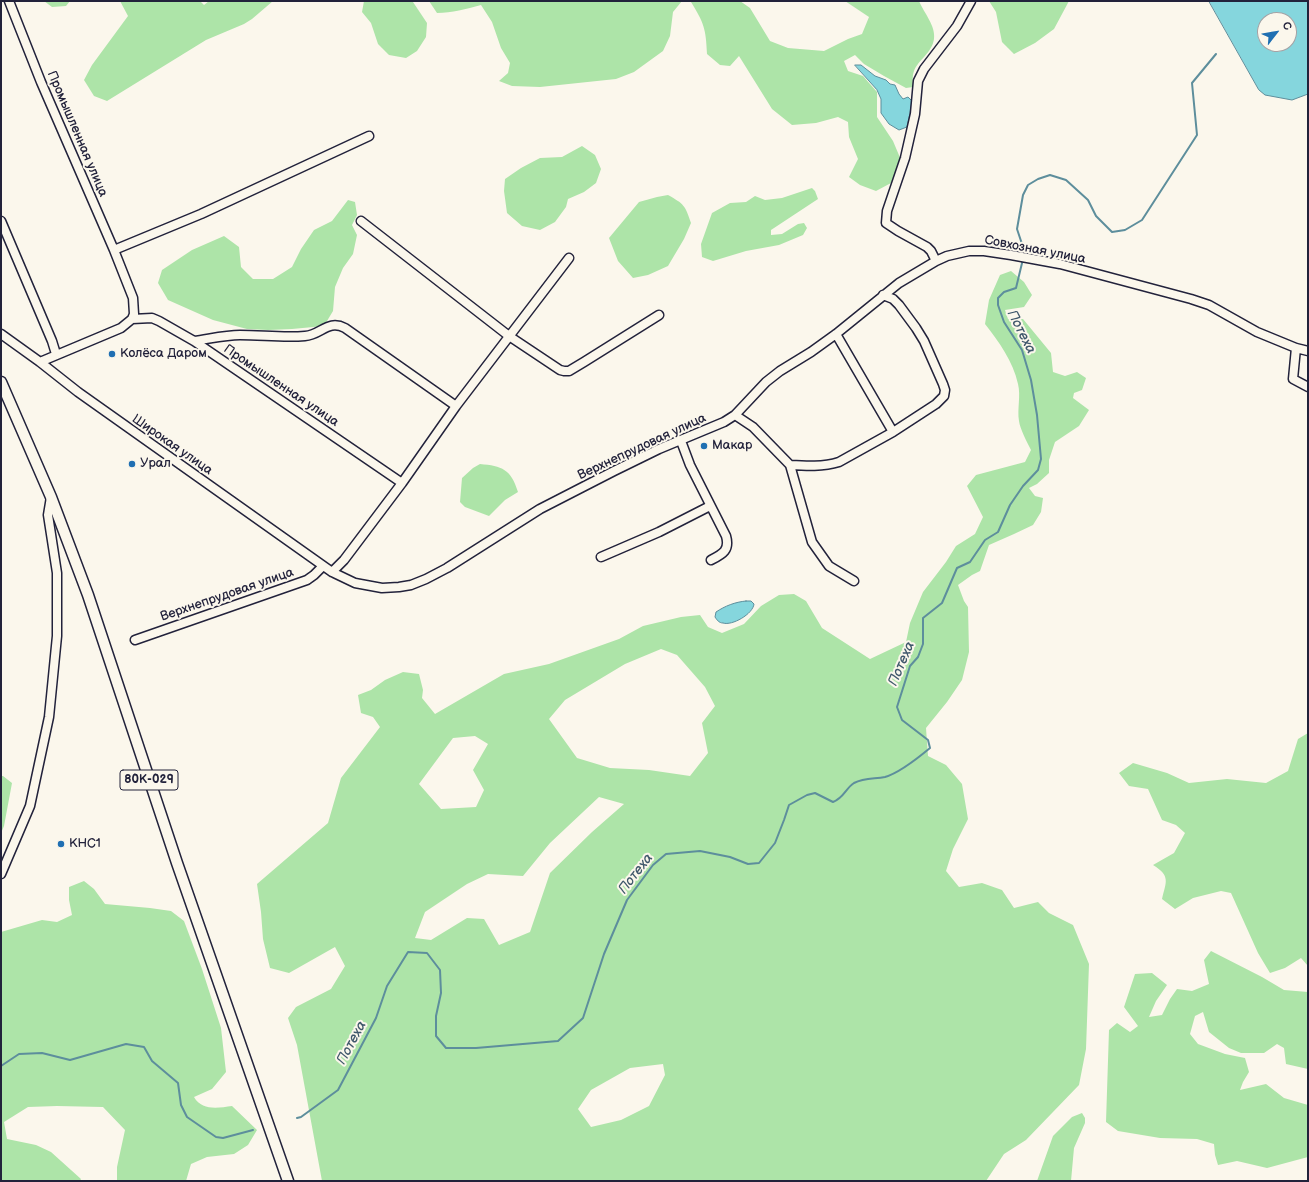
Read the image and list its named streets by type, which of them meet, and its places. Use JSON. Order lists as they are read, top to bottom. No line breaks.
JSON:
{"streets":{"main road":["80К-029"],"street":["Промышленная улица","Совхозная улица","Широкая улица","Верхнепрудовая улица"]},"crossings":[["Совхозная улица","Верхнепрудовая улица"],["Широкая улица","Верхнепрудовая улица"]],"water":["Потеха"],"places":["Колёса Даром","Макар","Урал","КНС1"],"north":"top right"}
